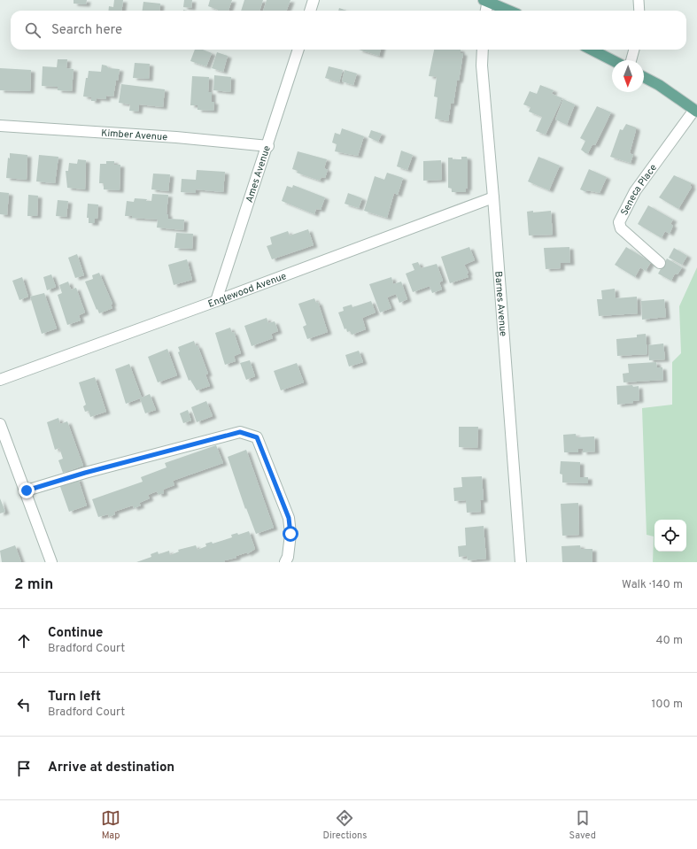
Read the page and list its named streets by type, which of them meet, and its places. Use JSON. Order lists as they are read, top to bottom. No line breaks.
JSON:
{"streets":{"street":["Kimber Avenue","Ames Avenue","Seneca Place","Englewood Avenue","Barnes Avenue"]},"crossings":[["Kimber Avenue","Ames Avenue"],["Ames Avenue","Englewood Avenue"],["Englewood Avenue","Barnes Avenue"]],"north":"bottom","page":{"search":"Search here","heading":["2 min","Walk · 140 m"],"list":[["Continue","Bradford Court","40 m"],["Turn left","Bradford Court","100 m"],"Arrive at destination"],"nav":["Map","Directions","Saved"]}}
